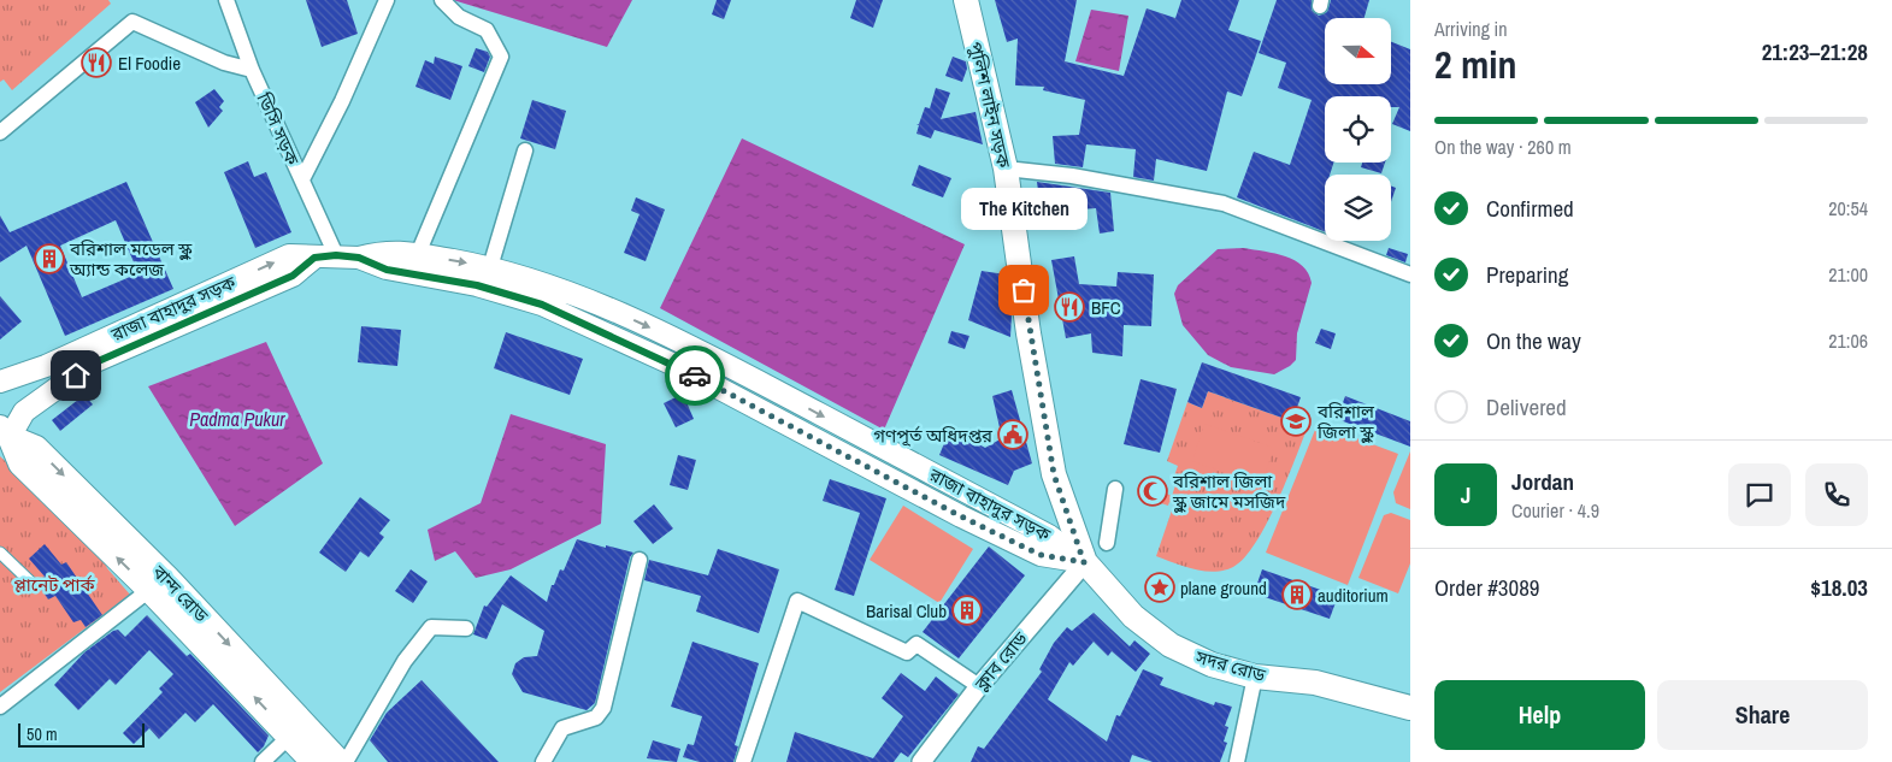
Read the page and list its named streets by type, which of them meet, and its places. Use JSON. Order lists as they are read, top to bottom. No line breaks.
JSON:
{"streets":{"main road":["পুলিশ লাইন সড়ক","রাজা বাহাদুর সড়ক","বান্দ রোড","সদর রোড"],"street":["ডিসি সড়ক","ক্লাব রোড"]},"crossings":[["পুলিশ লাইন সড়ক","রাজা বাহাদুর সড়ক"],["পুলিশ লাইন সড়ক","ক্লাব রোড"],["পুলিশ লাইন সড়ক","সদর রোড"],["ডিসি সড়ক","রাজা বাহাদুর সড়ক"],["রাজা বাহাদুর সড়ক","বান্দ রোড"],["রাজা বাহাদুর সড়ক","ক্লাব রোড"],["রাজা বাহাদুর সড়ক","সদর রোড"],["ক্লাব রোড","সদর রোড"]],"water":["Padma Pukur"],"parks":["প্লানেট পার্ক"],"places":{"restaurant":["El Foodie","BFC"],"building":["বরিশাল মডেল স্কুল অ্যান্ড কলেজ","auditorium","Barisal Club"],"other":["The Kitchen"],"school or university":["বরিশাল জিলা স্কুল"],"public building":["গণপূর্ত অধিদপ্তর"],"mosque":["বরিশাল জিলা স্কুল জামে মসজিদ"],"place":["plane ground"]},"scale_bar":"50 m","north":"right","page":{"heading":["2 min","Arriving in","21:23–21:28"],"panel":["Jordan","Courier · 4.9","Order #3089","$18.03"],"bar":"On the way · 260 m","list":[["Confirmed","20:54"],["Preparing","21:00"],["On the way","21:06"],"Delivered"],"bubble":"The Kitchen","round":"J","buttons":["Help","Share"],"scale":"50 m"}}
